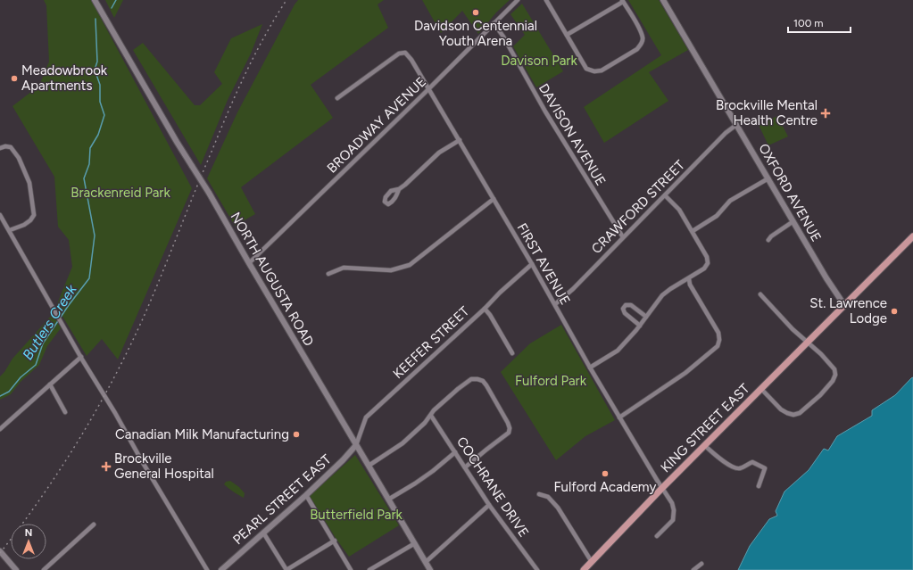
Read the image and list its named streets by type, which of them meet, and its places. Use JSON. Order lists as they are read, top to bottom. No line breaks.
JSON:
{"streets":{"main road":["OXFORD AVENUE","NORTH AUGUSTA ROAD","KING STREET EAST","PEARL STREET EAST"],"street":["BROADWAY AVENUE","DAVISON AVENUE","CRAWFORD STREET","FIRST AVENUE","KEEFER STREET","COCHRANE DRIVE"]},"crossings":[["BROADWAY AVENUE","DAVISON AVENUE"],["BROADWAY AVENUE","FIRST AVENUE"],["BROADWAY AVENUE","NORTH AUGUSTA ROAD"],["DAVISON AVENUE","CRAWFORD STREET"],["OXFORD AVENUE","CRAWFORD STREET"],["OXFORD AVENUE","KING STREET EAST"],["CRAWFORD STREET","FIRST AVENUE"],["FIRST AVENUE","KEEFER STREET"],["FIRST AVENUE","KING STREET EAST"],["NORTH AUGUSTA ROAD","KEEFER STREET"],["NORTH AUGUSTA ROAD","PEARL STREET EAST"],["KEEFER STREET","PEARL STREET EAST"]],"water":["Butlers Creek"],"parks":["Davison Park","Brackenreid Park","Fulford Park","Butterfield Park"],"places":{"other":["Davidson Centennial Youth Arena","Meadowbrook Apartments","St. Lawrence Lodge","Canadian Milk Manufacturing","Fulford Academy"],"health":["Brockville Mental Health Centre","Brockville General Hospital"]},"scale_bar":"100 m","north":"top"}
